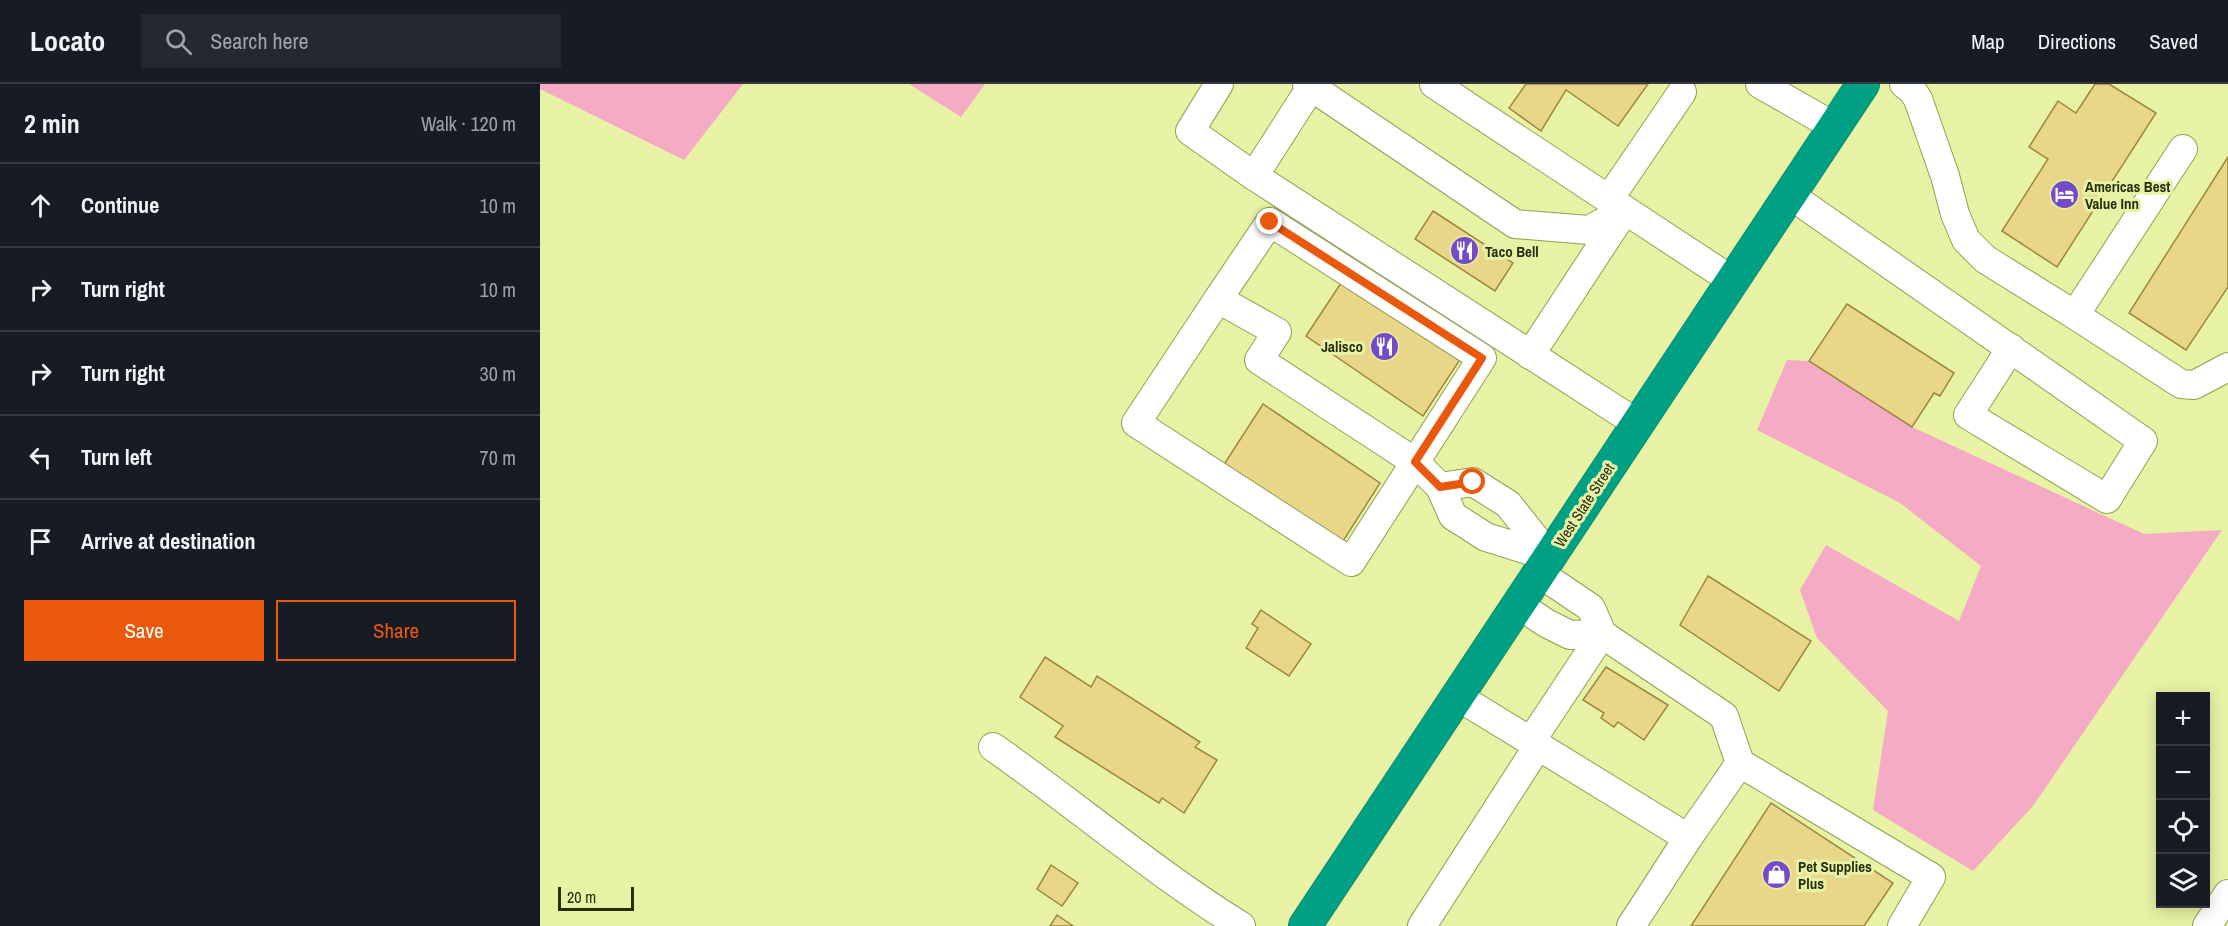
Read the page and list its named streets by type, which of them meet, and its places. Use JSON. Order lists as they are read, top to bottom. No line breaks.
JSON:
{"streets":{"highway":["West State Street"]},"places":{"hotel":["Americas Best Value Inn"],"restaurant":["Taco Bell","Jalisco"],"shop":["Pet Supplies Plus"]},"scale_bar":"20 m","page":{"header":"Locato","search":"Search here","nav":["Map","Directions","Saved"],"heading":["2 min","Walk · 120 m"],"list":[["Continue","10 m"],["Turn right","10 m"],["Turn right","30 m"],["Turn left","70 m"],"Arrive at destination"],"buttons":["Save","Share"],"map_buttons":["+","−"],"scale":"20 m"}}
